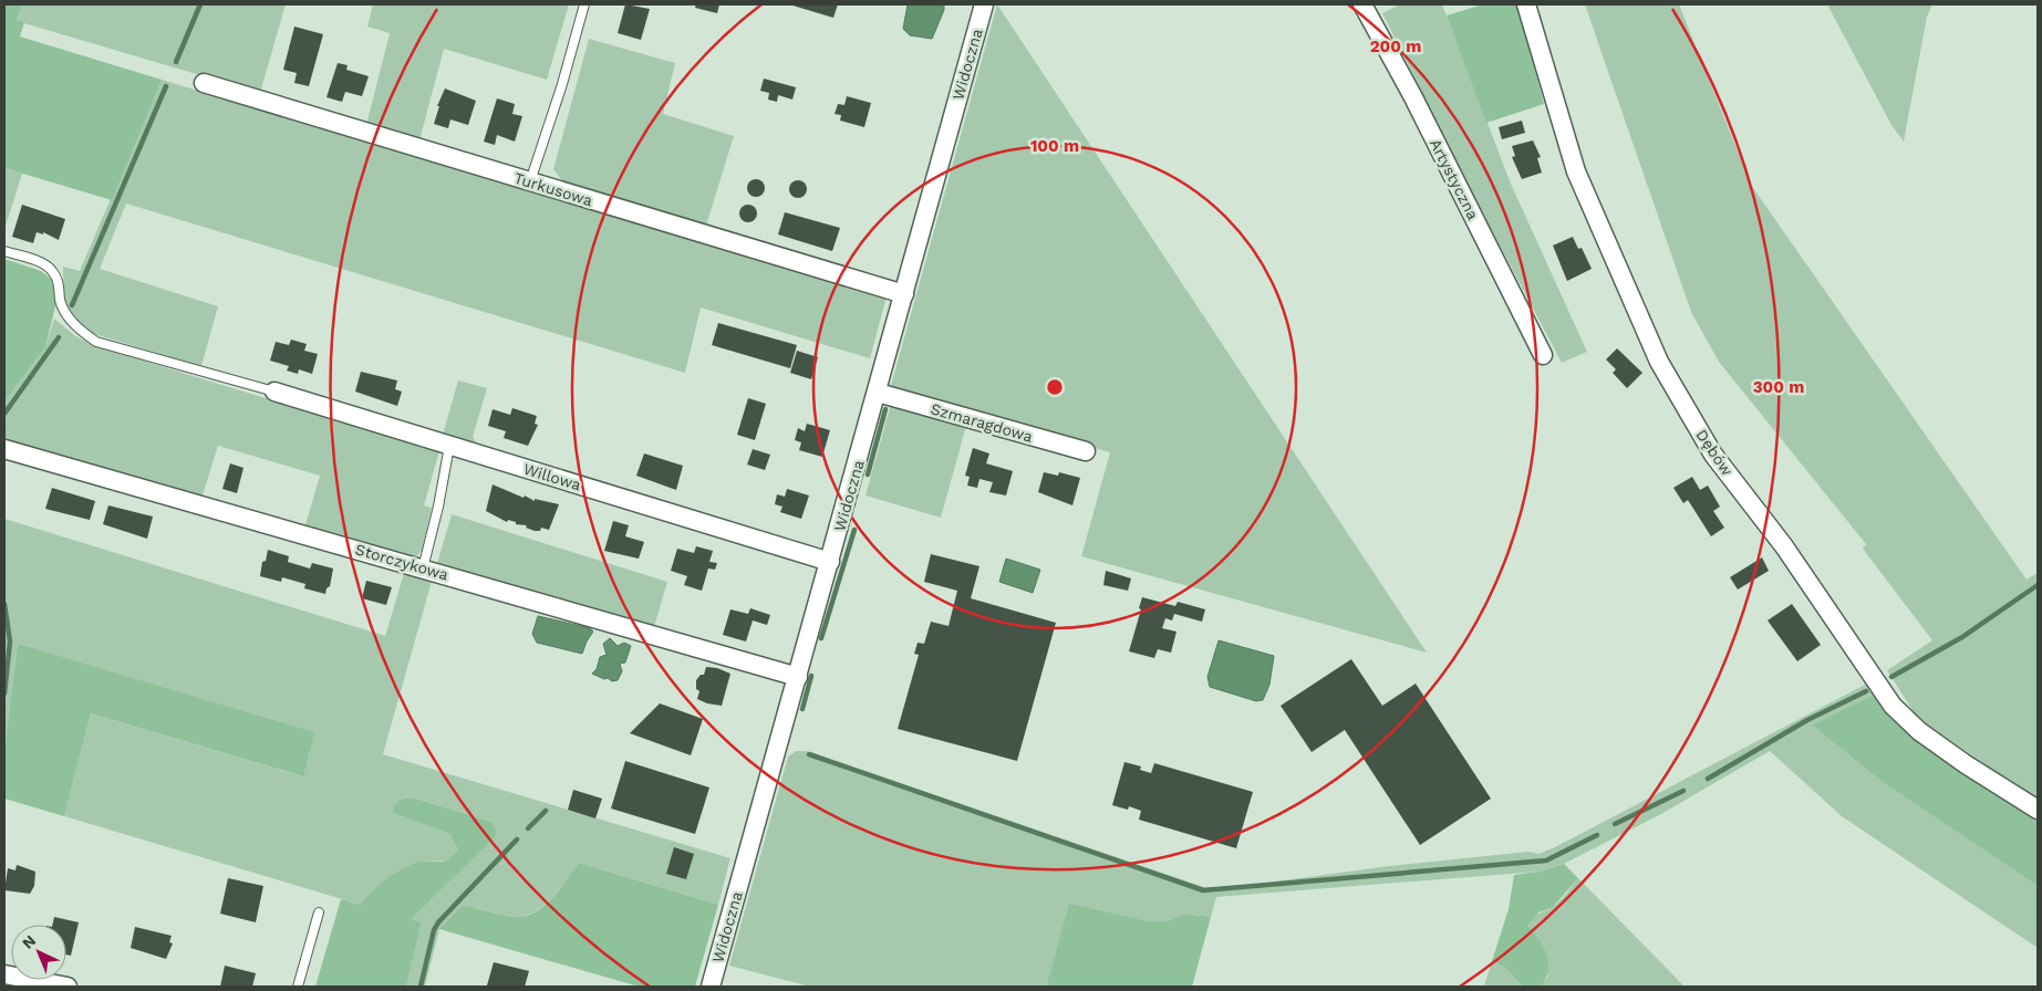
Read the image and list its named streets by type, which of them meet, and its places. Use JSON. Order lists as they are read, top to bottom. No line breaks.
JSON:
{"streets":{"street":["Widoczna","Artystyczna","Turkusowa","Szmaragdowa","Dębów","Willowa","Storczykowa"]},"crossings":[["Widoczna","Turkusowa"],["Widoczna","Szmaragdowa"],["Widoczna","Willowa"],["Widoczna","Storczykowa"]],"north":"top left","rings":["200 m","100 m","300 m"]}
